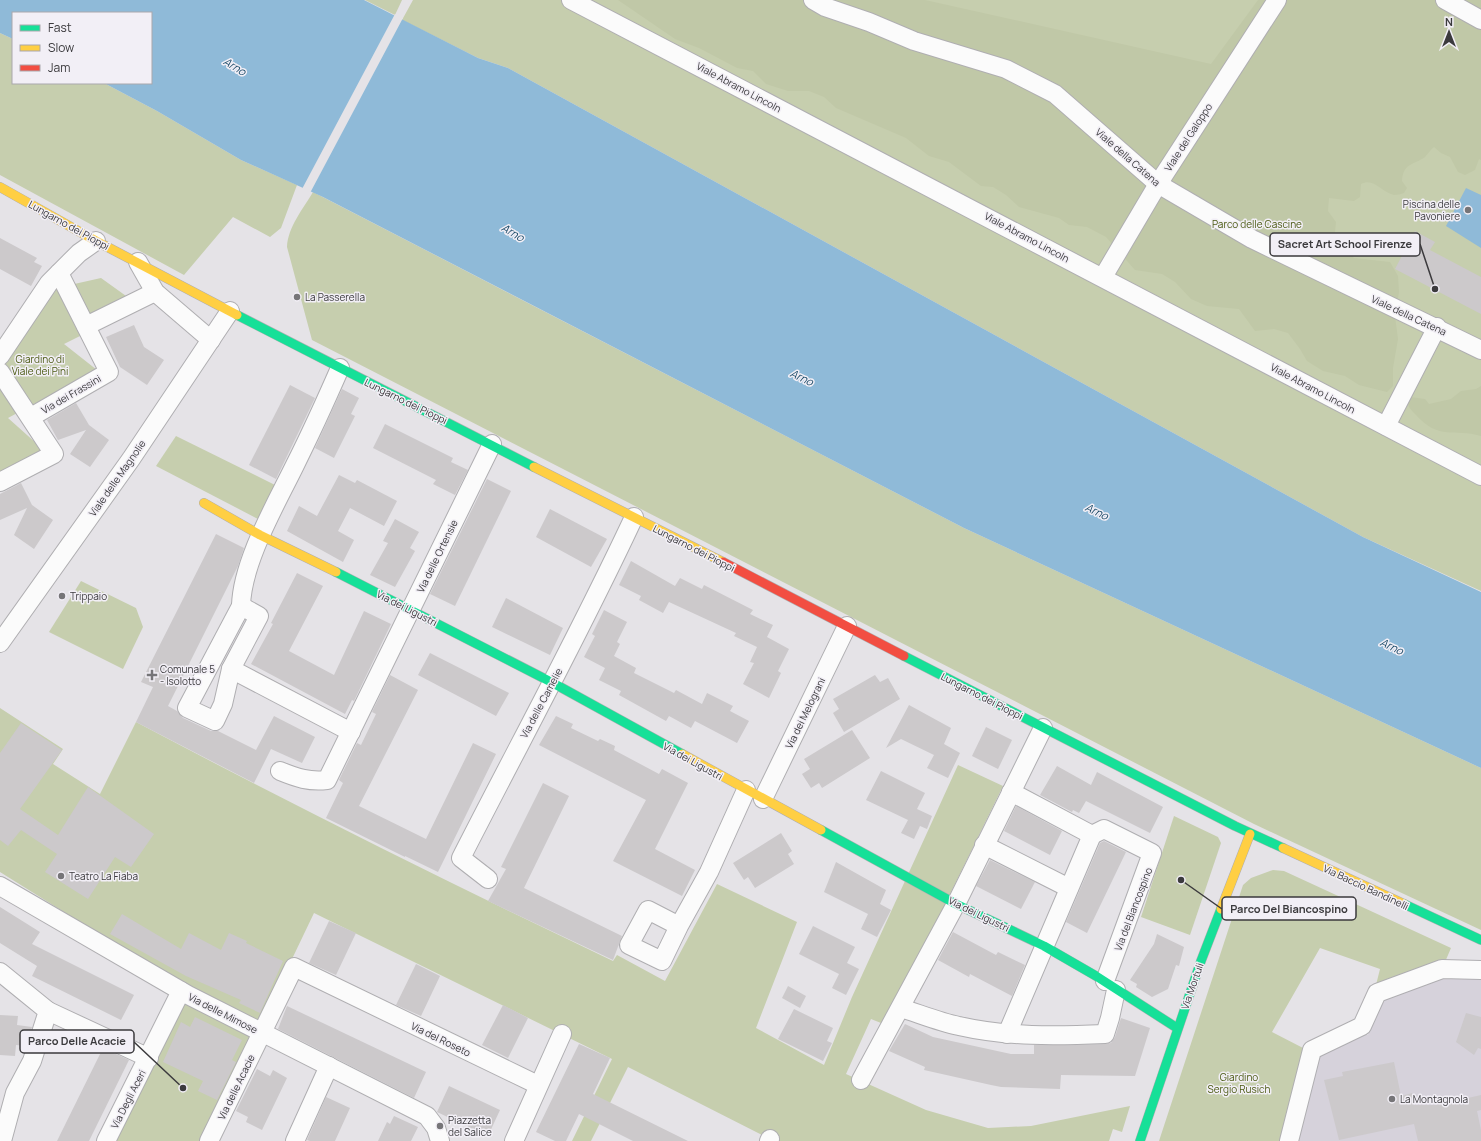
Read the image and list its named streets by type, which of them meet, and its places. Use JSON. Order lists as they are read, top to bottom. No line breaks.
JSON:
{"streets":{"street":["Viale Abramo Lincoln","Viale del Galoppo","Viale della Catena","Lungarno dei Pioppi","Via dei Frassini","Viale delle Magnolie","Via delle Ortensie","Via dei Ligustri","Via delle Camelie","Via dei Melograni","Via Baccio Bandinelli","Via del Biancospino","Via Mortuli","Via delle Mimose","Via del Roseto","Via delle Acacie","Via Degli Aceri"]},"crossings":[["Viale Abramo Lincoln","Viale del Galoppo"],["Viale del Galoppo","Viale della Catena"],["Lungarno dei Pioppi","Viale delle Magnolie"],["Lungarno dei Pioppi","Via delle Ortensie"],["Lungarno dei Pioppi","Via delle Camelie"],["Lungarno dei Pioppi","Via dei Melograni"],["Lungarno dei Pioppi","Via Baccio Bandinelli"],["Lungarno dei Pioppi","Via Mortuli"],["Via delle Ortensie","Via dei Ligustri"],["Via dei Ligustri","Via delle Camelie"],["Via dei Ligustri","Via dei Melograni"],["Via dei Ligustri","Via del Biancospino"],["Via dei Ligustri","Via Mortuli"],["Via Baccio Bandinelli","Via Mortuli"],["Via delle Mimose","Via del Roseto"],["Via delle Mimose","Via delle Acacie"],["Via delle Mimose","Via Degli Aceri"],["Via del Roseto","Via delle Acacie"]],"water":["Arno"],"parks":["Parco delle Cascine","Giardino di Viale dei Pini","Giardino Sergio Rusich"],"places":{"other":["Piscina delle Pavoniere","Sacret Art School Firenze","La Passerella","Trippaio","Teatro La Fiaba","Parco Del Biancospino","Parco Delle Acacie","La Montagnola","Piazzetta del Salice"],"health":["Comunale 5 - Isolotto"]},"legend":["Fast","Slow","Jam"],"north":"top"}
